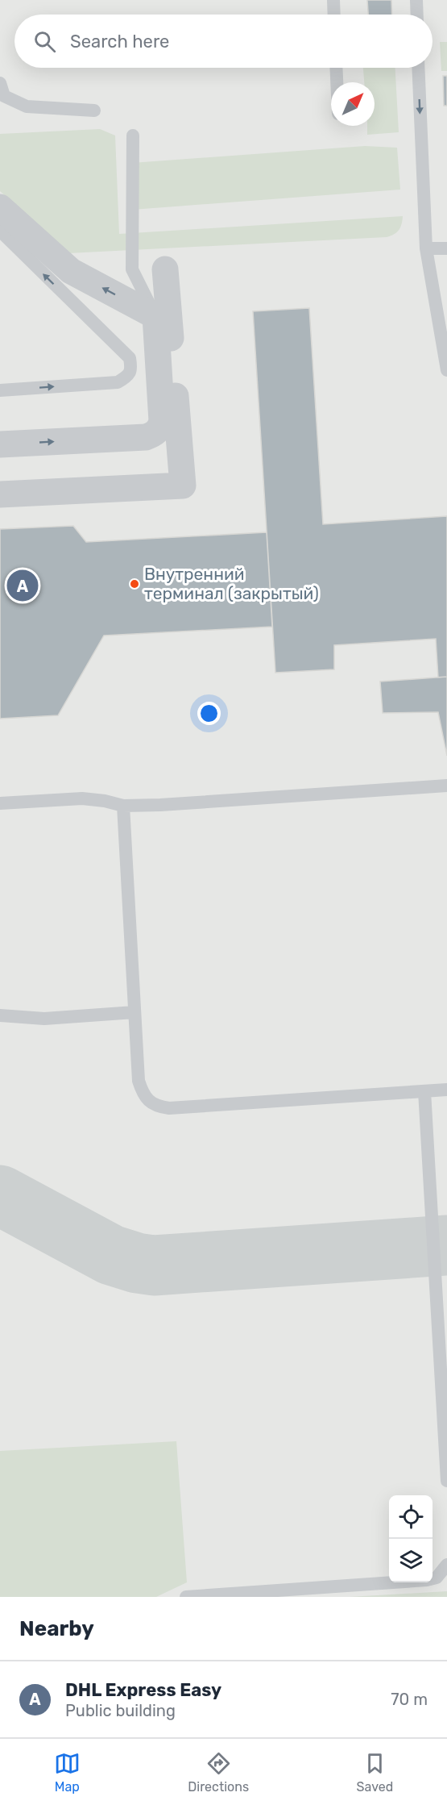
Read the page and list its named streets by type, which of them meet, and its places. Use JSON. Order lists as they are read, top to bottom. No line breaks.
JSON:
{"places":["Внутренний терминал (закрытый)"],"north":"top right","page":{"search":"Search here","pins":"A","heading":"Nearby","list":[{"mark":"A","name":"DHL Express Easy","note":"Public building","value":"70 m"}],"nav":["Map","Directions","Saved"]}}
